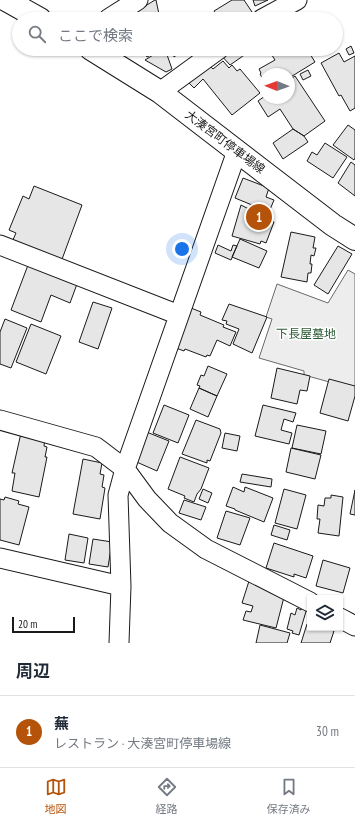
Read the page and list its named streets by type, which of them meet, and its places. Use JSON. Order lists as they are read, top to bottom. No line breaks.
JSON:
{"streets":{"main road":["大湊宮町停車場線"]},"parks":["下長屋墓地"],"scale_bar":"20 m","north":"left","page":{"search":"ここで検索","pins":"1","scale":"20 m","heading":"周辺","list":[{"mark":"1","name":"蕪","note":"レストラン · 大湊宮町停車場線","value":"30 m"}],"nav":["地図","経路","保存済み"]}}
